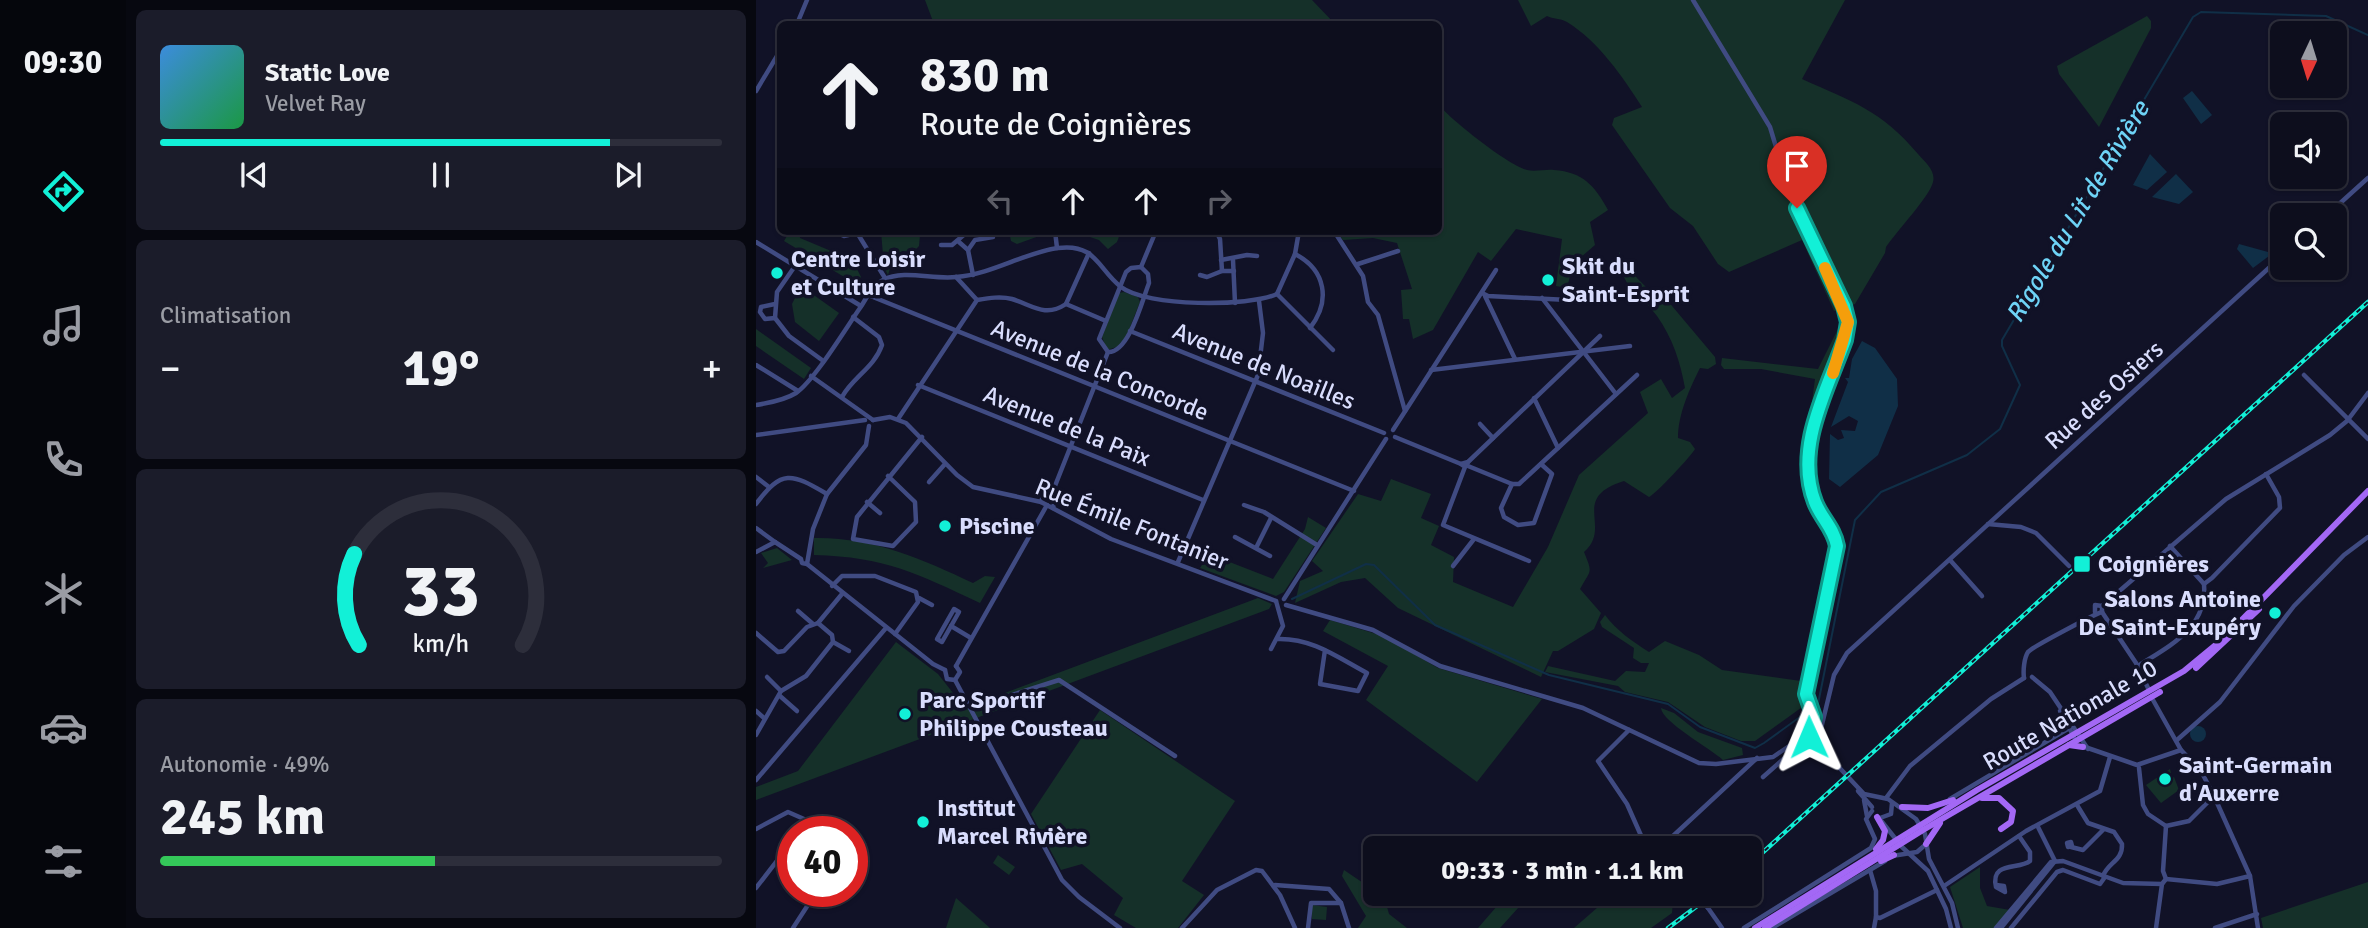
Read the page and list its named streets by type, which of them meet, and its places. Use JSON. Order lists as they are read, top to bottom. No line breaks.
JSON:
{"streets":{"main road":["Route Nationale 10"],"street":["Avenue de Noailles","Avenue de la Concorde","Rue des Osiers","Avenue de la Paix","Rue Émile Fontanier"]},"water":["Rigole du Lit de Rivière"],"places":{"other":["Centre Loisir et Culture","Skit du Saint-Esprit","Piscine","Salons Antoine De Saint-Exupéry","Parc Sportif Philippe Cousteau","Saint-Germain d'Auxerre","Institut Marcel Rivière"],"transit":["Coignières"]},"north":"bottom","page":{"tabs":"09:30","turn":["830 m","Route de Coignières"],"song":["Static Love","Velvet Ray"],"tile":["Climatisation",["Autonomie · 49%","245 km"]],"heat":["−","19°","+"],"limit":"40","trip":"09:33 · 3 min · 1.1 km","gauge":["33","km/h"]}}
